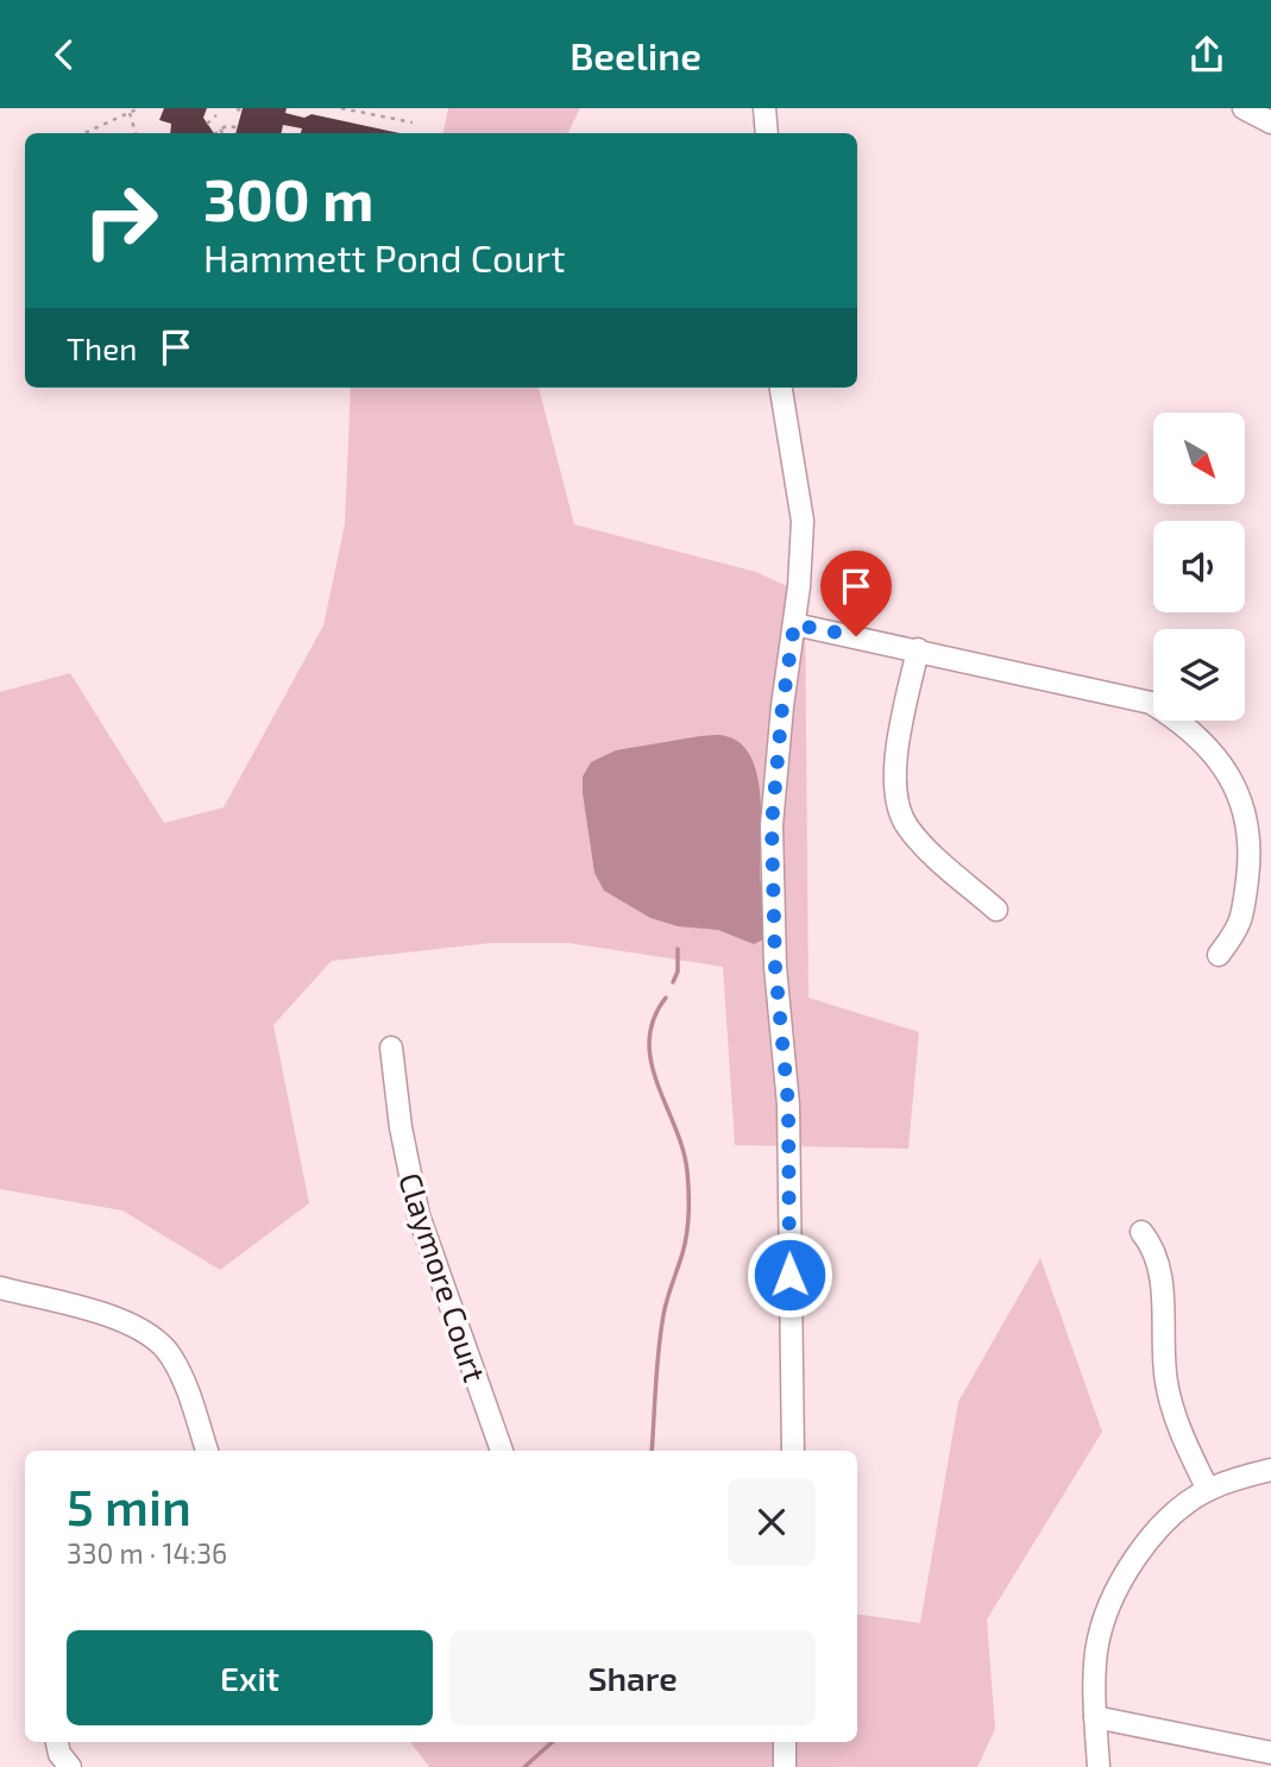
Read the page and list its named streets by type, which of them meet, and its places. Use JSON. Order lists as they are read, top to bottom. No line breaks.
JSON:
{"streets":{"street":["Claymore Court"]},"north":"bottom right","page":{"header":"Beeline","turn":["300 m","Hammett Pond Court"],"then":"Then","heading":["5 min","330 m · 14:36"],"buttons":["Exit","Share"]}}
